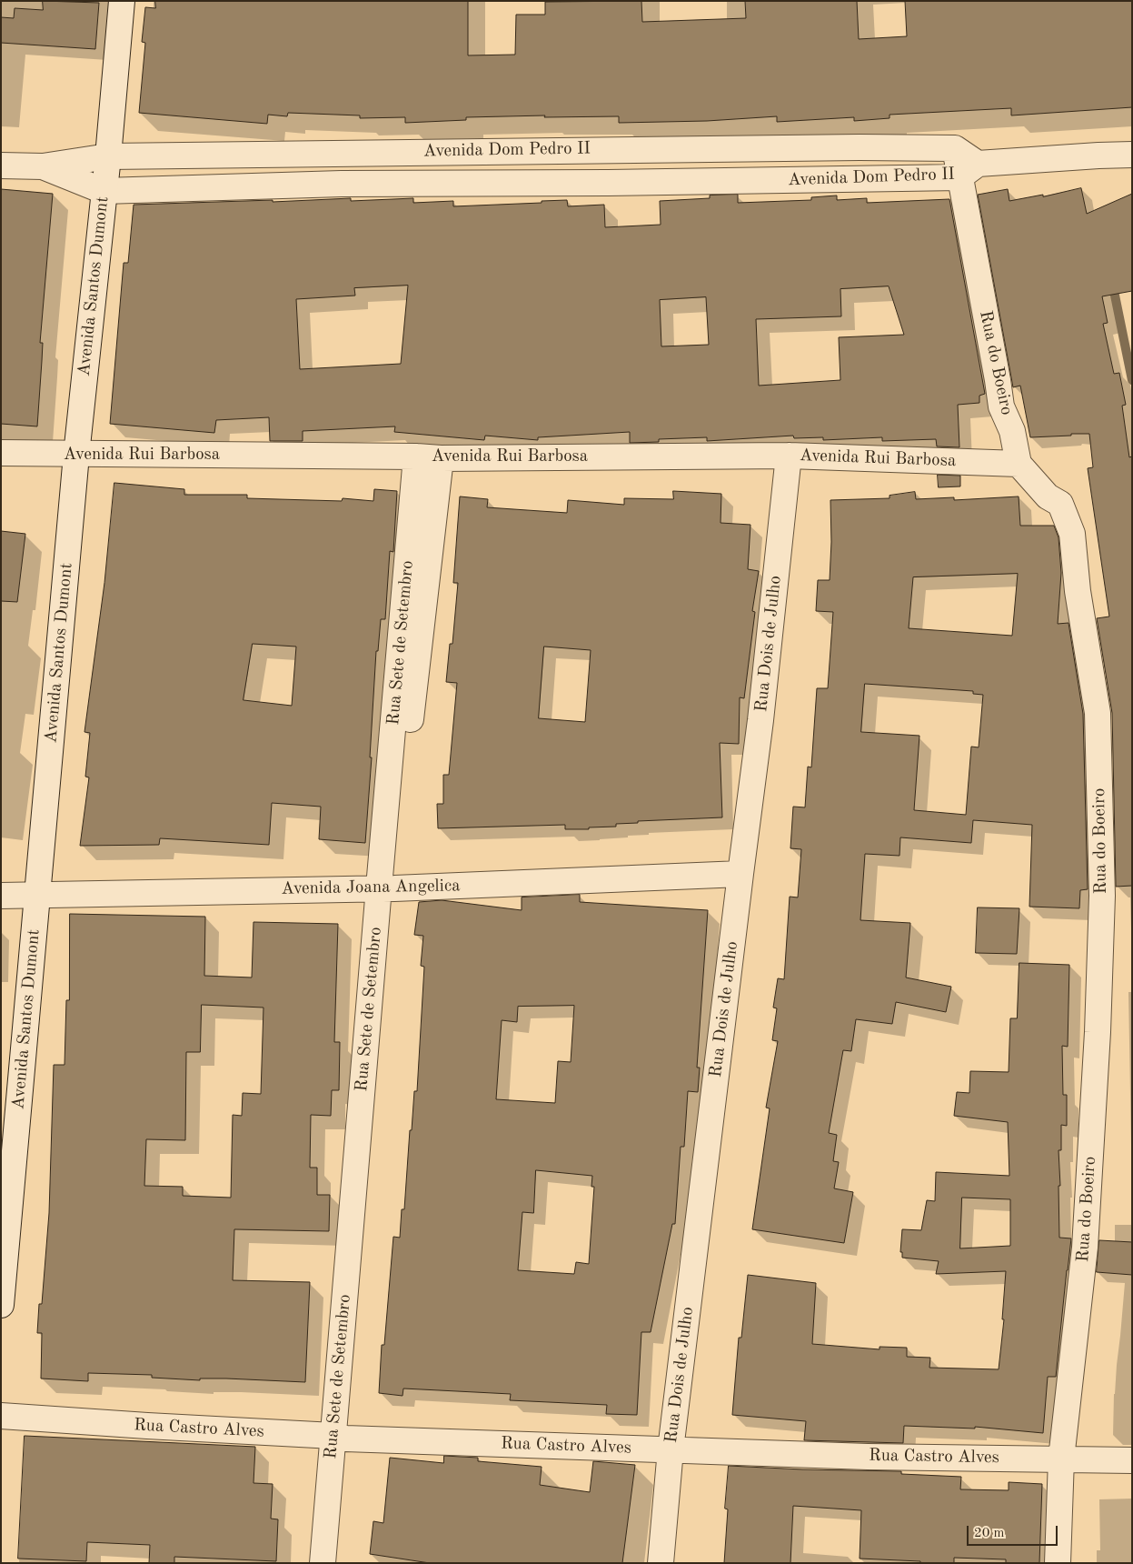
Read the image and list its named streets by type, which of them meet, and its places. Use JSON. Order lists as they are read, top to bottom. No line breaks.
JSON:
{"streets":{"street":["Avenida Dom Pedro II","Avenida Santos Dumont","Rua do Boeiro","Avenida Rui Barbosa","Rua Sete de Setembro","Rua Dois de Julho","Avenida Joana Angelica","Rua Castro Alves"]},"crossings":[["Avenida Dom Pedro II","Avenida Santos Dumont"],["Avenida Dom Pedro II","Rua do Boeiro"],["Avenida Santos Dumont","Avenida Rui Barbosa"],["Avenida Santos Dumont","Avenida Joana Angelica"],["Rua do Boeiro","Avenida Rui Barbosa"],["Rua do Boeiro","Rua Castro Alves"],["Avenida Rui Barbosa","Rua Sete de Setembro"],["Avenida Rui Barbosa","Rua Dois de Julho"],["Rua Sete de Setembro","Avenida Joana Angelica"],["Rua Sete de Setembro","Rua Castro Alves"],["Rua Dois de Julho","Avenida Joana Angelica"],["Rua Dois de Julho","Rua Castro Alves"]],"scale_bar":"20 m"}
